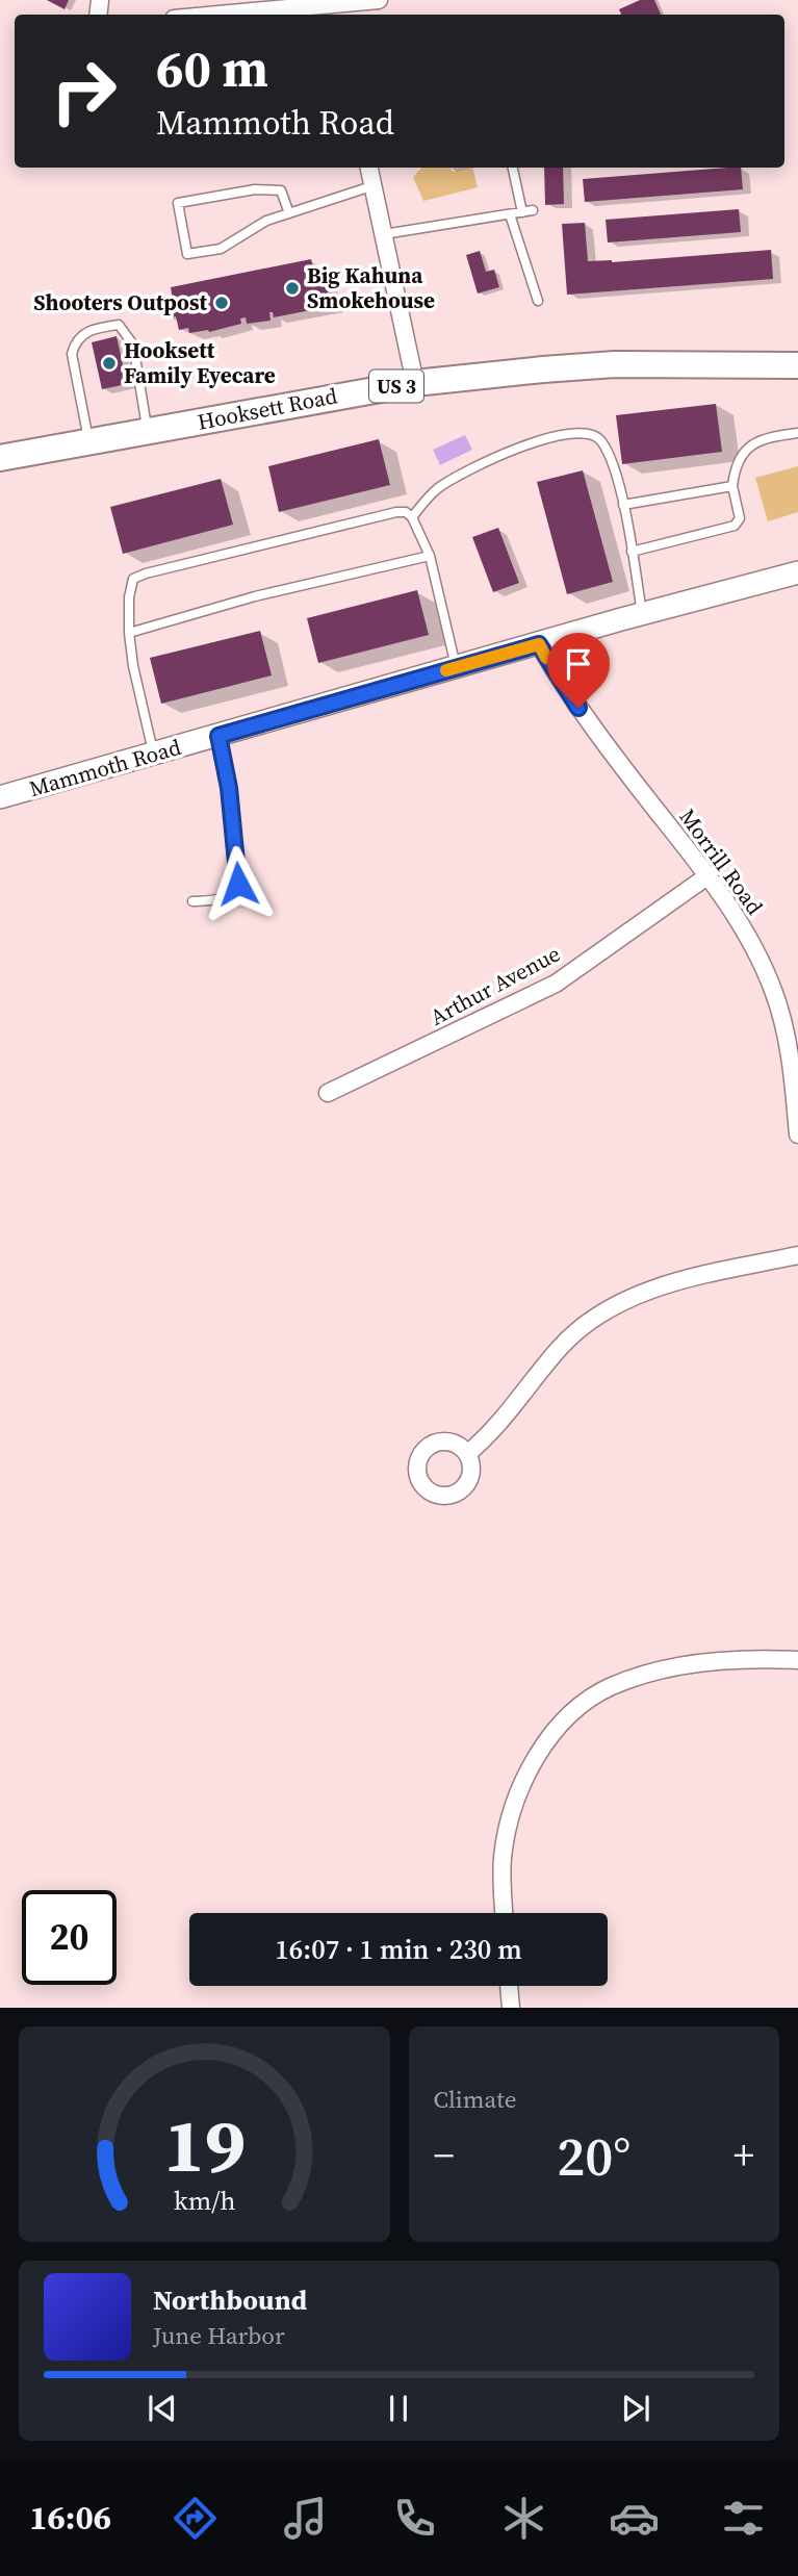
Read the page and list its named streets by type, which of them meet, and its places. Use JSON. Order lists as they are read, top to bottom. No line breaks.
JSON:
{"streets":{"main road":["US 3","Hooksett Road","Mammoth Road"],"street":["Morrill Road","Arthur Avenue"]},"crossings":[["Mammoth Road","Morrill Road"],["Morrill Road","Arthur Avenue"]],"places":["Big Kahuna Smokehouse","Shooters Outpost","Hooksett Family Eyecare"],"page":{"turn":["60 m","Mammoth Road"],"limit":"20","trip":"16:07 · 1 min · 230 m","tile":"Climate","heat":["−","20°","+"],"song":["Northbound","June Harbor"],"tabs":"16:06","gauge":["19","km/h"]}}
